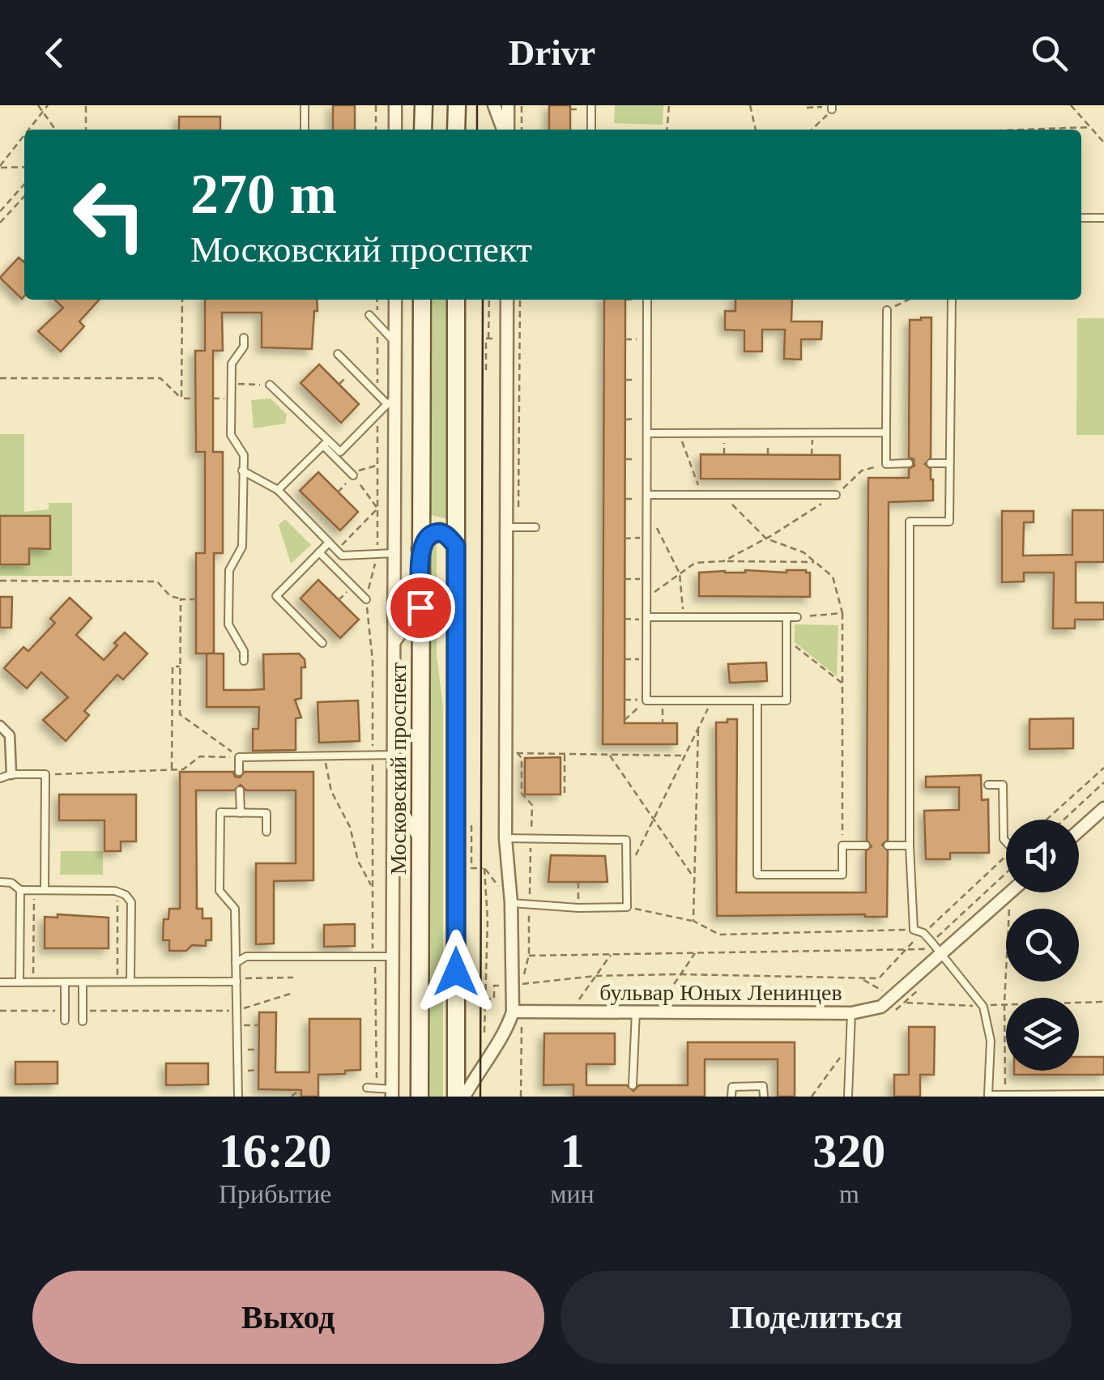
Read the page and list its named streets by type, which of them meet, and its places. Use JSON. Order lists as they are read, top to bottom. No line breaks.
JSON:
{"streets":{"main road":["Московский проспект"],"street":["бульвар Юных Ленинцев"]},"page":{"header":"Drivr","turn":["270 m","Московский проспект"],"eta":["16:20","Прибытие","1","мин","320","m"],"buttons":["Выход","Поделиться"]}}
